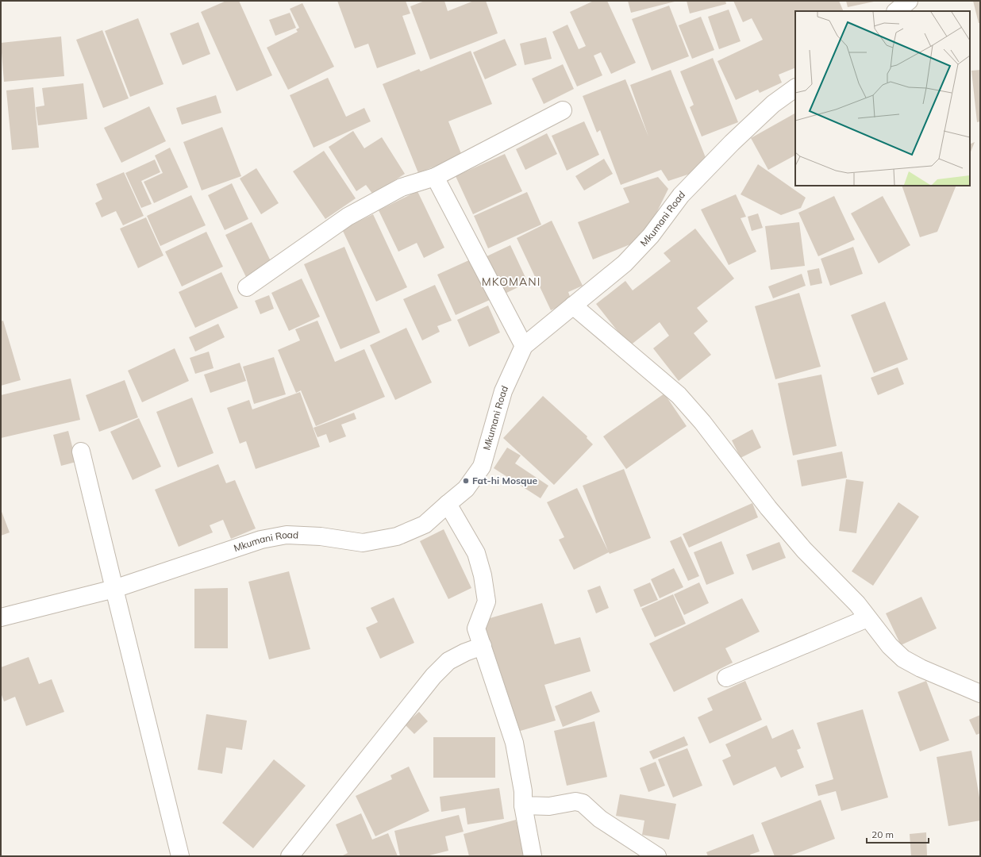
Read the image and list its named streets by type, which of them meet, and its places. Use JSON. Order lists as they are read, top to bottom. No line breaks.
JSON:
{"streets":{"street":["Mkumani Road"]},"districts":["MKOMANI"],"places":["Fat-hi Mosque"],"scale_bar":"20 m"}
